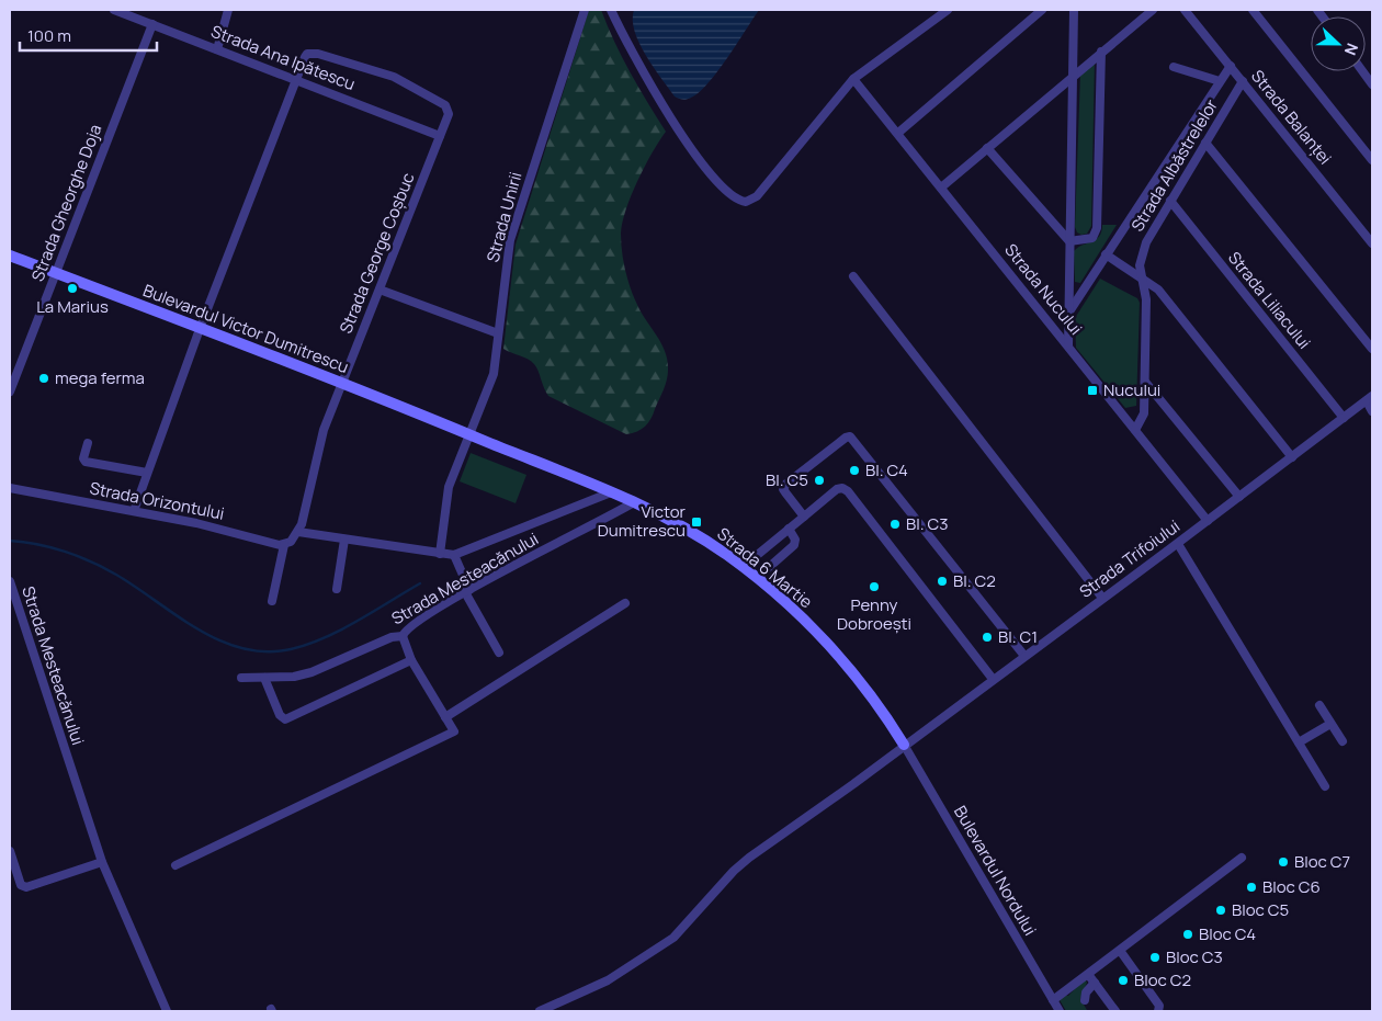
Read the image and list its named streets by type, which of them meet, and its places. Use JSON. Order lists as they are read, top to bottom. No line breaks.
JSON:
{"streets":{"street":["Strada Ana Ipătescu","Strada Balanței","Strada Albăstrelelor","Strada Gheorghe Doja","Strada Unirii","Strada George Coșbuc","Strada Nucului","Strada Liliacului","Bulevardul Victor Dumitrescu","Strada Orizontului","Strada Trifoiului","Strada 6 Martie","Strada Mesteacănului","Bulevardul Nordului"]},"crossings":[["Strada Ana Ipătescu","Strada Gheorghe Doja"],["Strada Ana Ipătescu","Strada George Coșbuc"],["Strada Balanței","Strada Albăstrelelor"],["Strada Albăstrelelor","Strada Nucului"],["Strada Albăstrelelor","Strada Liliacului"],["Strada Gheorghe Doja","Bulevardul Victor Dumitrescu"],["Strada Unirii","Bulevardul Victor Dumitrescu"],["Strada Unirii","Strada 6 Martie"],["Strada George Coșbuc","Bulevardul Victor Dumitrescu"],["Strada Nucului","Strada Trifoiului"],["Strada Liliacului","Strada Trifoiului"],["Bulevardul Victor Dumitrescu","Strada 6 Martie"],["Strada Trifoiului","Strada 6 Martie"],["Strada Trifoiului","Bulevardul Nordului"],["Strada 6 Martie","Strada Mesteacănului"],["Strada 6 Martie","Bulevardul Nordului"]],"places":{"other":["La Marius","mega ferma","Bl. C4","Bl. C5","Bl. C3","Bl. C2","Penny Dobroești","Bl. C1","Bloc C7","Bloc C6","Bloc C5","Bloc C4","Bloc C3","Bloc C2"],"transit":["Nucului","Victor Dumitrescu"]},"scale_bar":"100 m","north":"right"}
